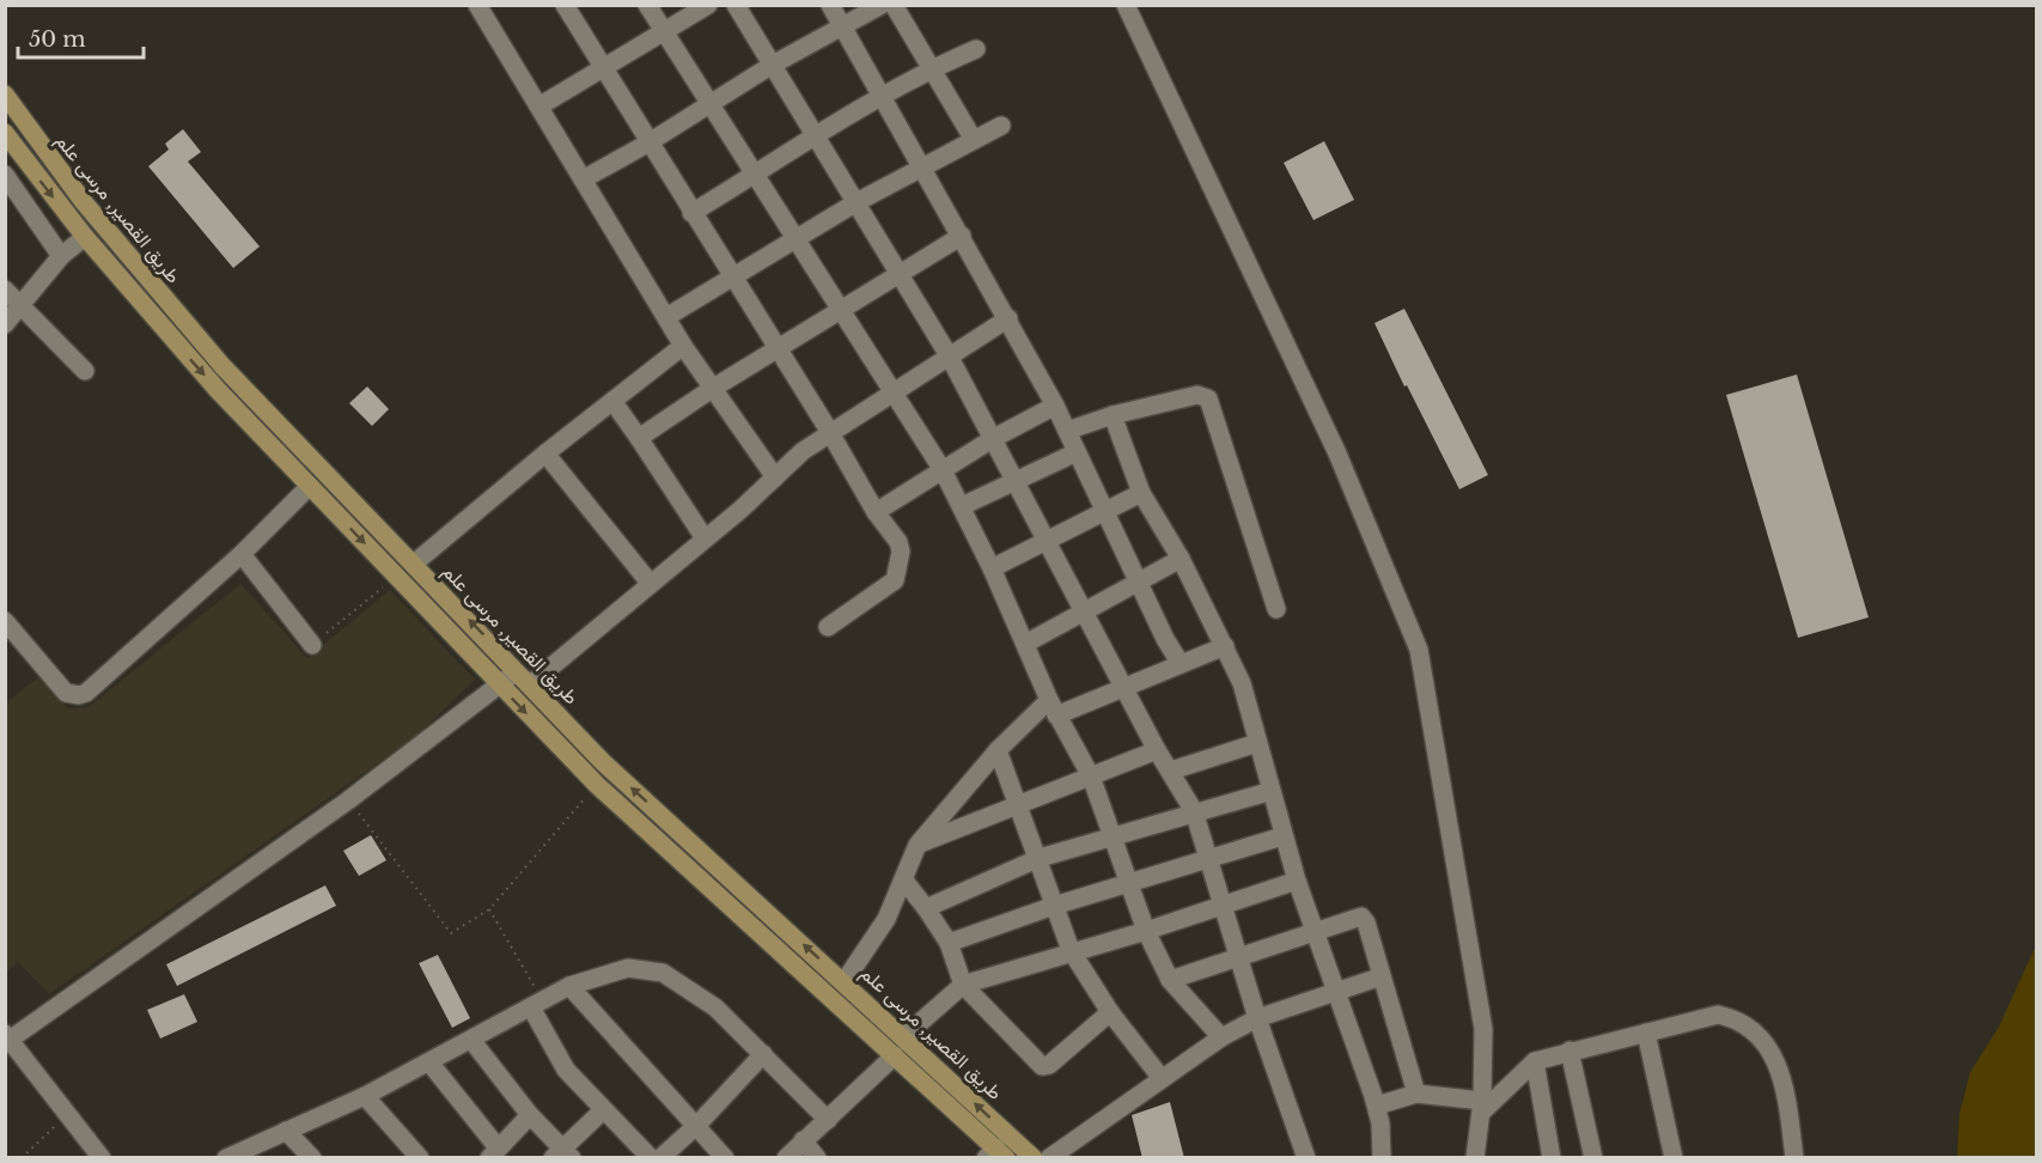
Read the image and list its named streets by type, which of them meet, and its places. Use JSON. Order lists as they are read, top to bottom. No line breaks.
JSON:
{"streets":{"main road":["طريق القصير, مرسى علم"]},"scale_bar":"50 m"}
